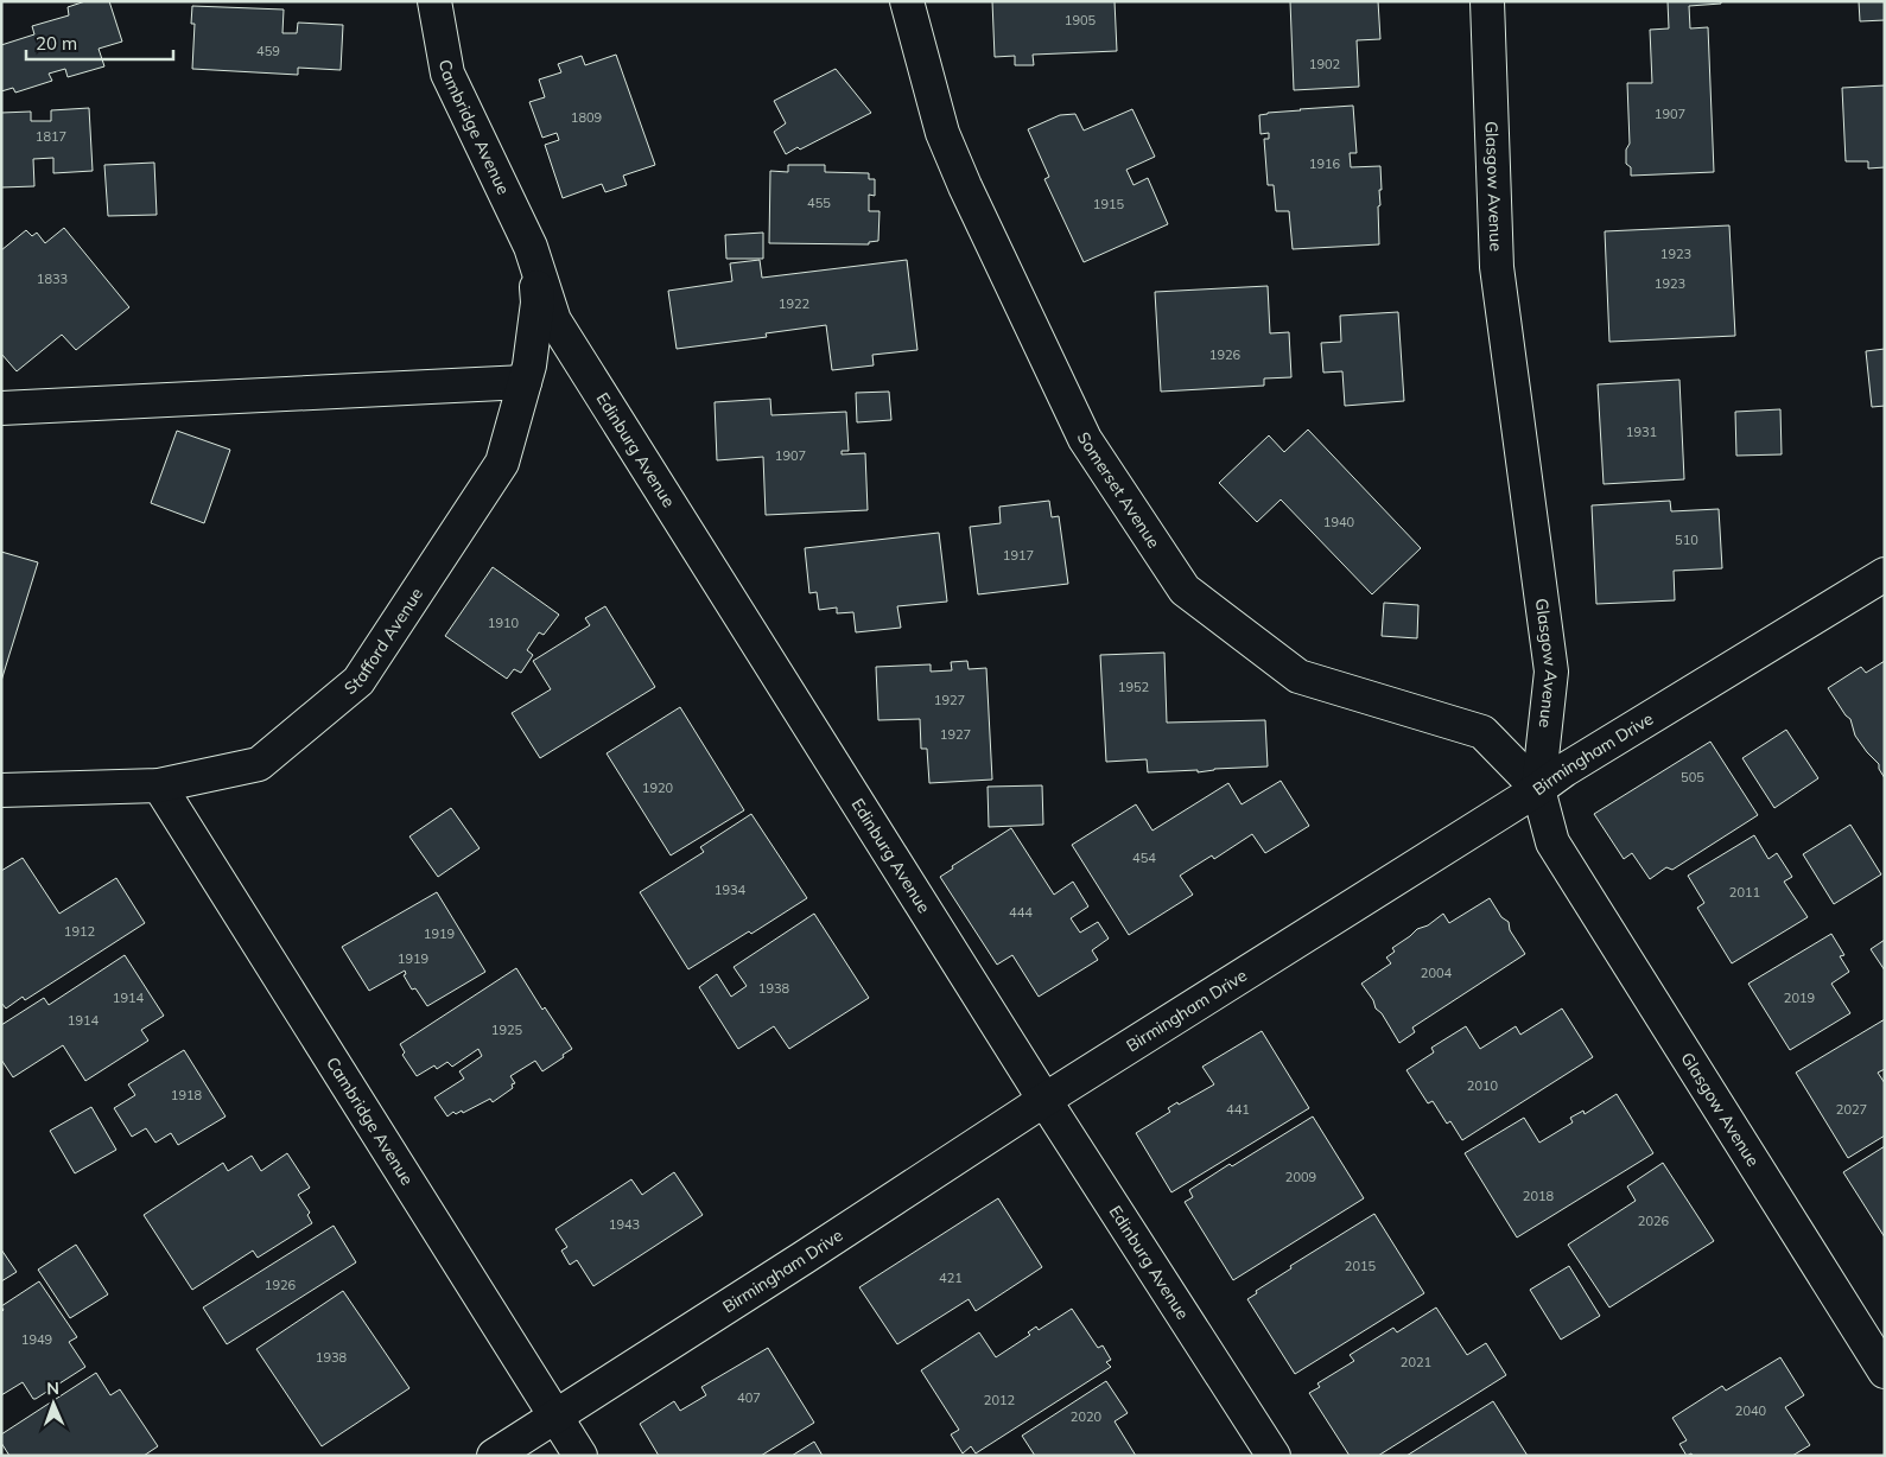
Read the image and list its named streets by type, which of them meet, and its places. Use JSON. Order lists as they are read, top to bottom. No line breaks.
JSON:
{"streets":{"street":["Cambridge Avenue","Glasgow Avenue","Edinburg Avenue","Somerset Avenue","Stafford Avenue","Birmingham Drive"]},"crossings":[["Cambridge Avenue","Edinburg Avenue"],["Cambridge Avenue","Stafford Avenue"],["Cambridge Avenue","Birmingham Drive"],["Glasgow Avenue","Somerset Avenue"],["Glasgow Avenue","Birmingham Drive"],["Edinburg Avenue","Stafford Avenue"],["Edinburg Avenue","Birmingham Drive"],["Somerset Avenue","Birmingham Drive"]],"house_numbers":["1905","459","1902","1907","1809","1817","1916","455","1915","1923","1833","1923","1922","1926","1931","1907","1940","510","1917","1910","1952","1927","1927","505","1920","454","1934","2011","444","1912","1919","1919","2004","1938","1914","2019","1914","1925","2010","1918","441","2027","2009","2018","2026","1943","2015","421","1926","1949","1938","2021","407","2012","2040","2020"],"scale_bar":"20 m","north":"top"}
